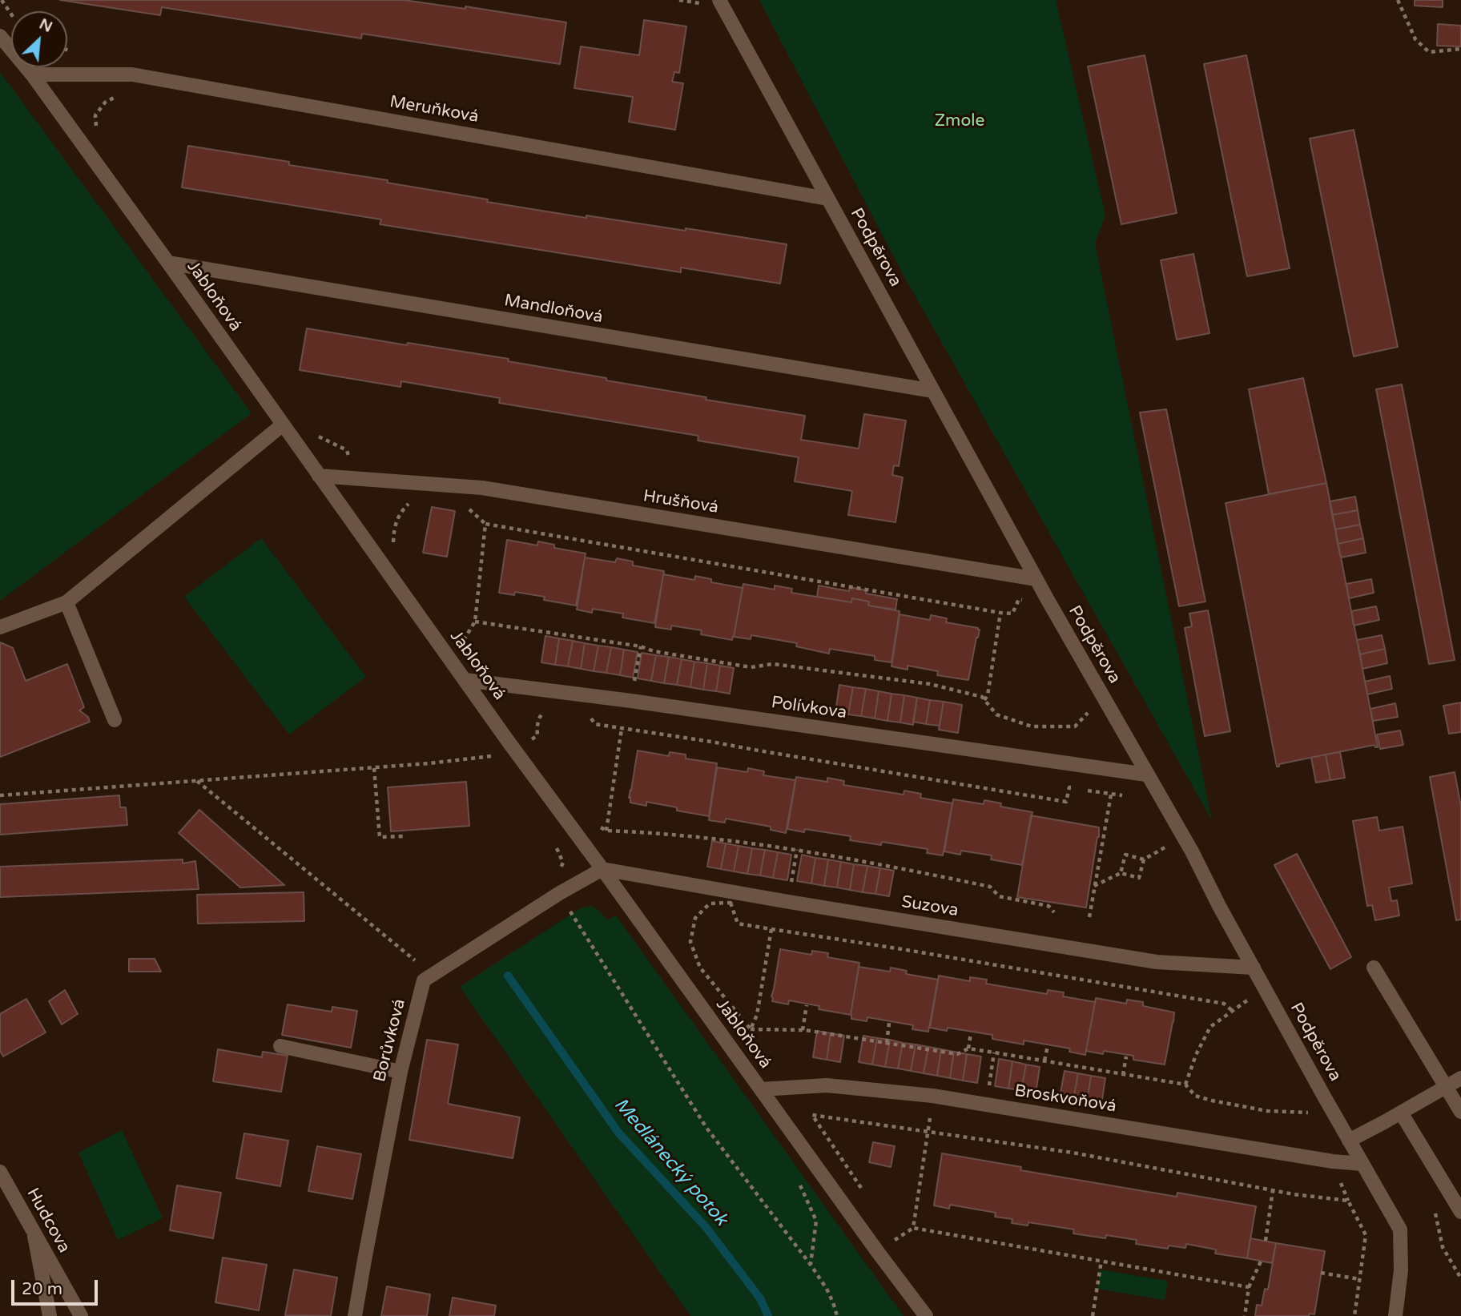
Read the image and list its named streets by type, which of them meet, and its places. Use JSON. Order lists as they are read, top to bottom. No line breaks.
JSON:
{"streets":{"street":["Meruňková","Podpěrova","Jabloňová","Mandloňová","Hrušňová","Polívkova","Suzova","Borůvková","Broskvoňová","Hudcova"]},"crossings":[["Meruňková","Podpěrova"],["Meruňková","Jabloňová"],["Podpěrova","Mandloňová"],["Podpěrova","Hrušňová"],["Podpěrova","Polívkova"],["Podpěrova","Suzova"],["Podpěrova","Broskvoňová"],["Jabloňová","Mandloňová"],["Jabloňová","Hrušňová"],["Jabloňová","Polívkova"],["Jabloňová","Suzova"],["Jabloňová","Borůvková"],["Jabloňová","Broskvoňová"],["Suzova","Borůvková"]],"water":["Medlánecký potok"],"parks":["Zmole"],"scale_bar":"20 m","north":"top right"}
